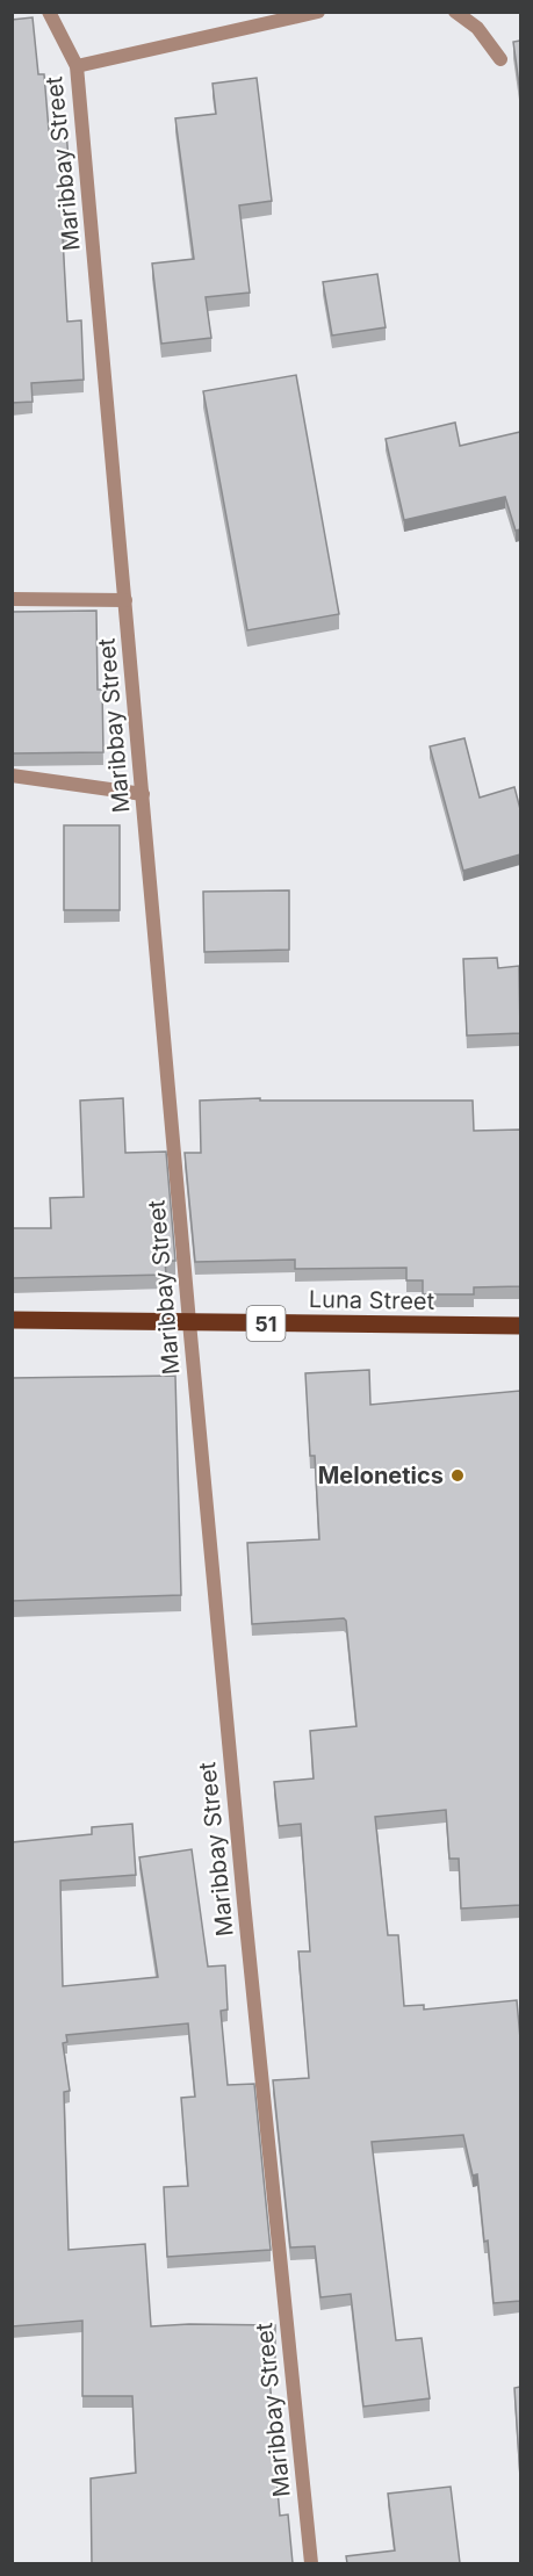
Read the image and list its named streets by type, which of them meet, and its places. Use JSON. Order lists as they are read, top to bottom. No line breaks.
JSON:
{"streets":{"main road":["Luna Street","51"],"street":["Maribbay Street"]},"crossings":[["Maribbay Street","Luna Street"]],"places":["Melonetics"]}
